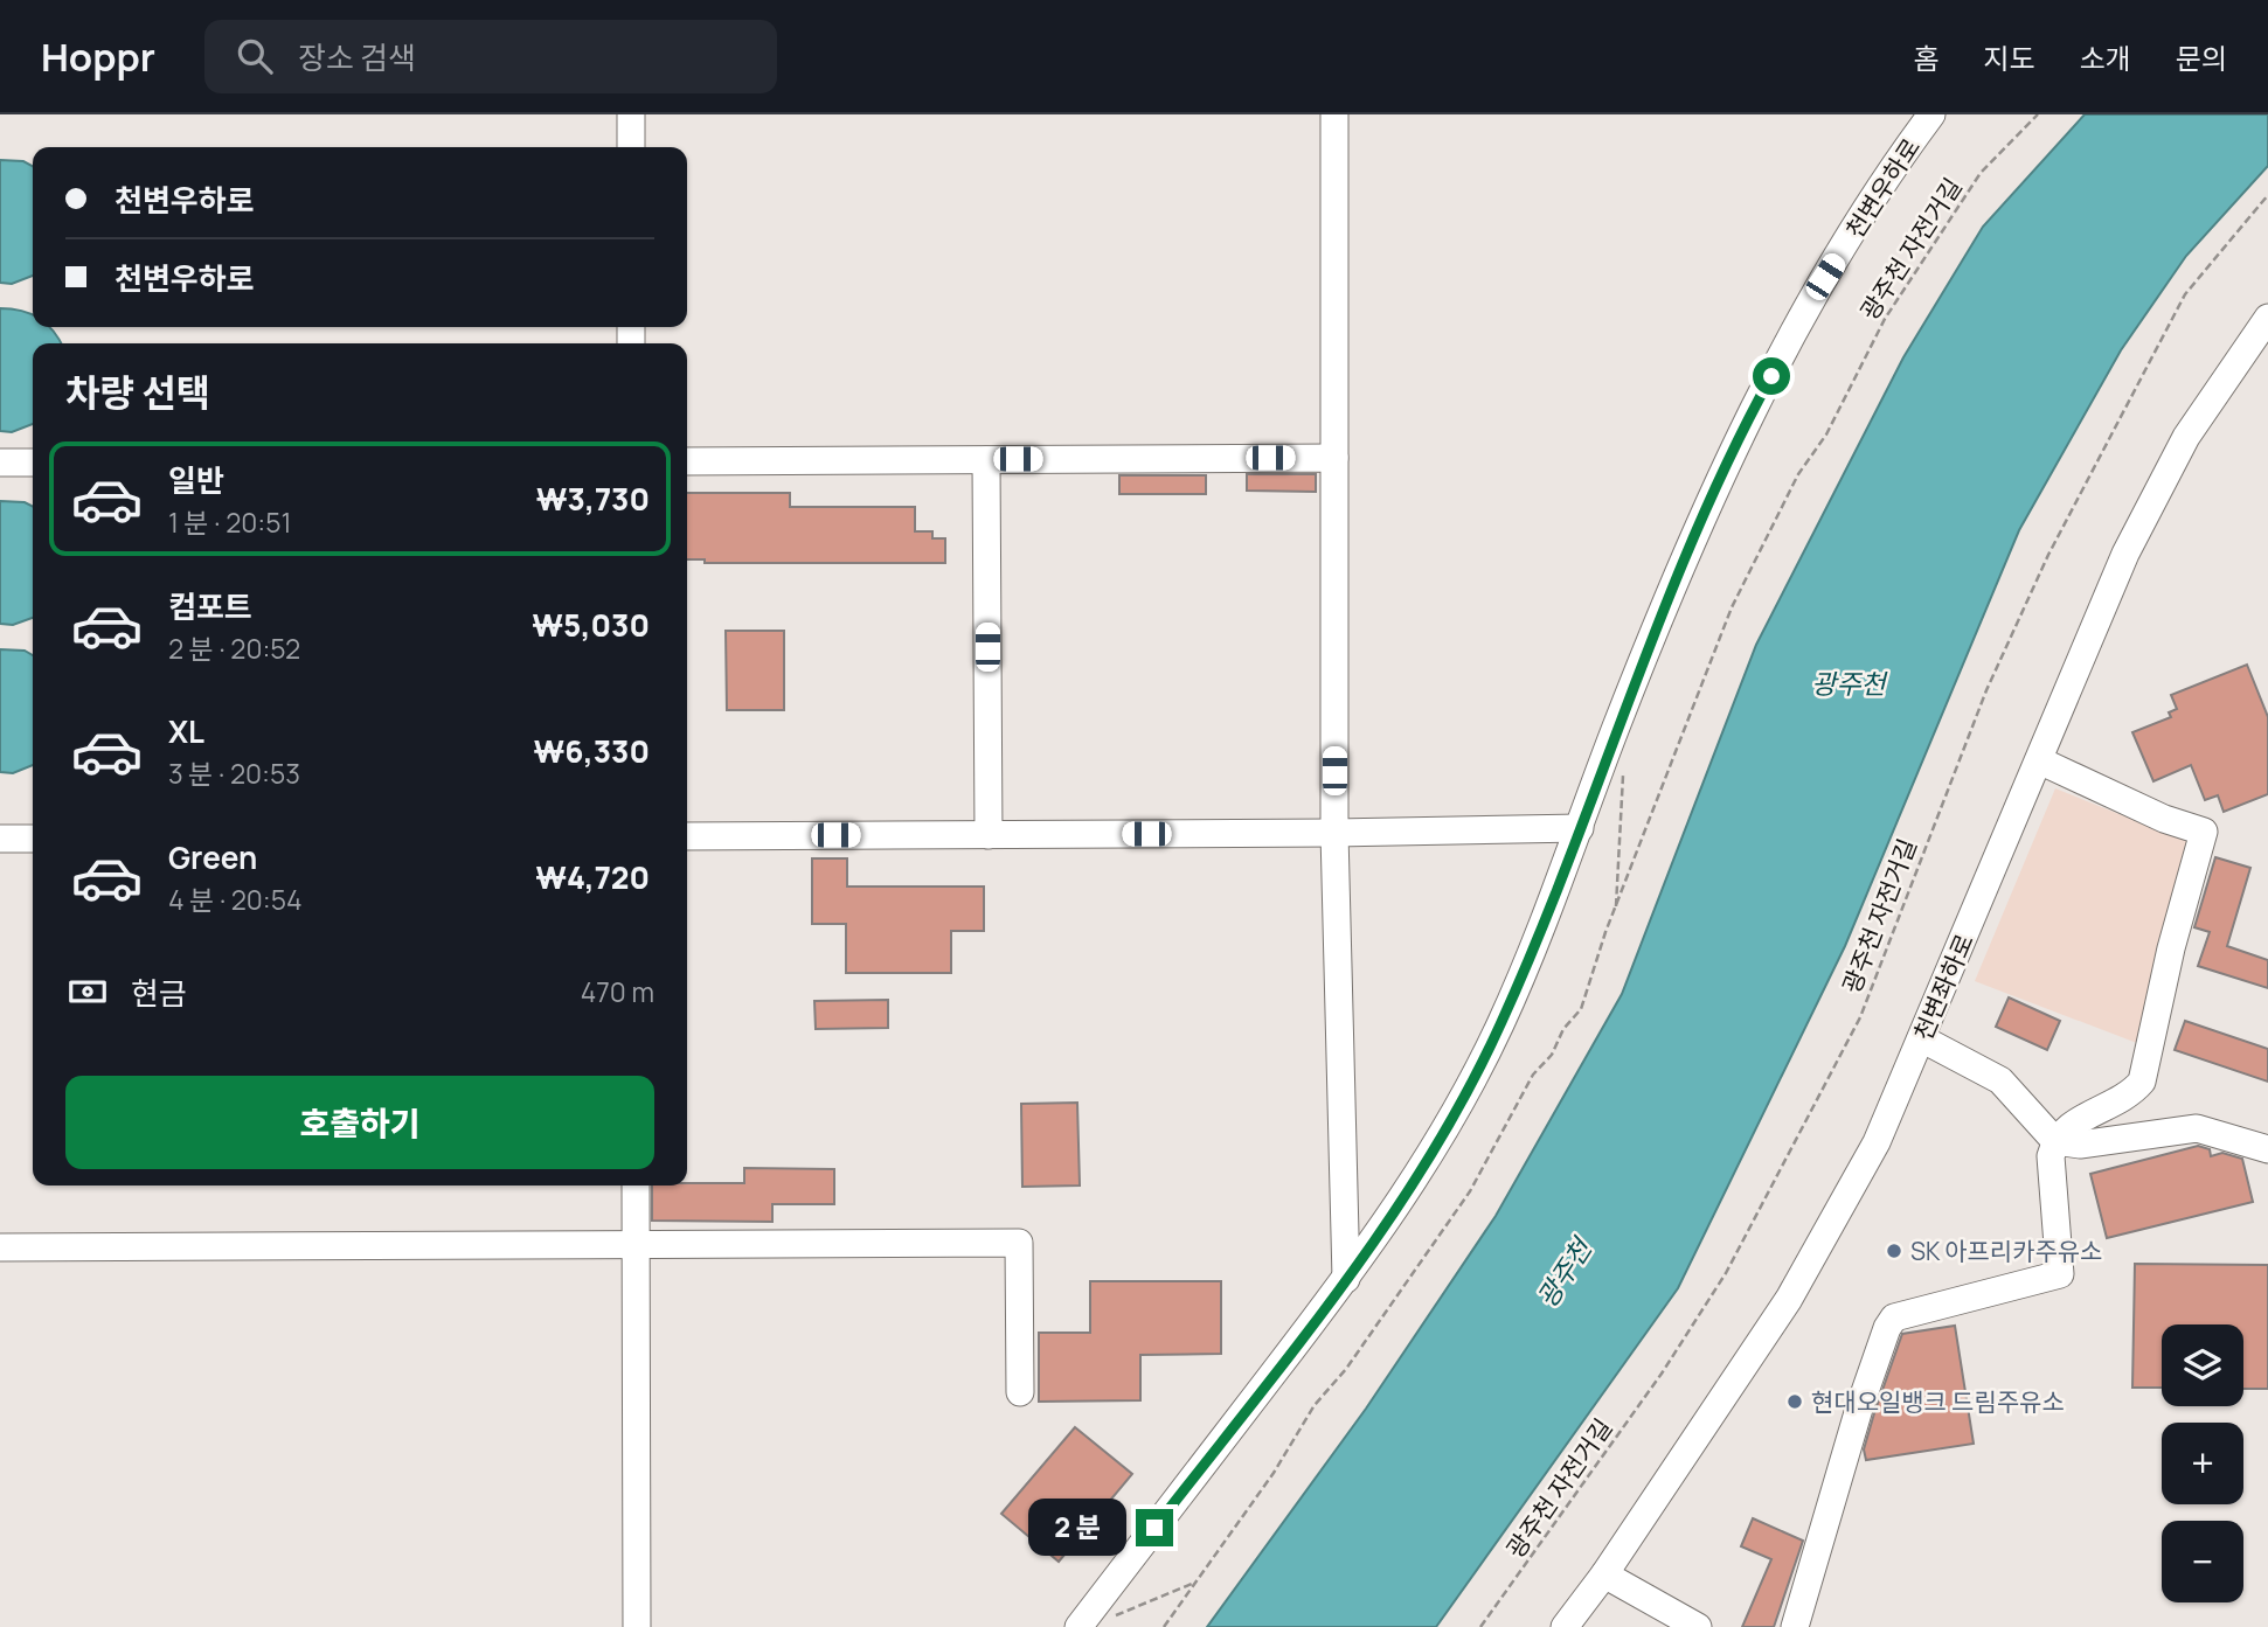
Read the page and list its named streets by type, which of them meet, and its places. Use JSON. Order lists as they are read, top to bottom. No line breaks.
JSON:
{"streets":{"street":["천변우하로","천변좌하로"],"path":["광주천 자전거길"]},"water":["광주천"],"places":["SK 아프리카주유소","현대오일뱅크 드림주유소"],"page":{"header":"Hoppr","search":"장소 검색","nav":["홈","지도","소개","문의"],"banner":["천변우하로","천변우하로"],"heading":"차량 선택","list":[{"name":"일반","note":"1 분 · 20:51","value":"₩3,730"},{"name":"컴포트","note":"2 분 · 20:52","value":"₩5,030"},{"name":"XL","note":"3 분 · 20:53","value":"₩6,330"},{"name":"Green","note":"4 분 · 20:54","value":"₩4,720"}],"pay":["현금","470 m"],"buttons":"호출하기","map_buttons":["+","−"],"bubble":"2 분"}}
